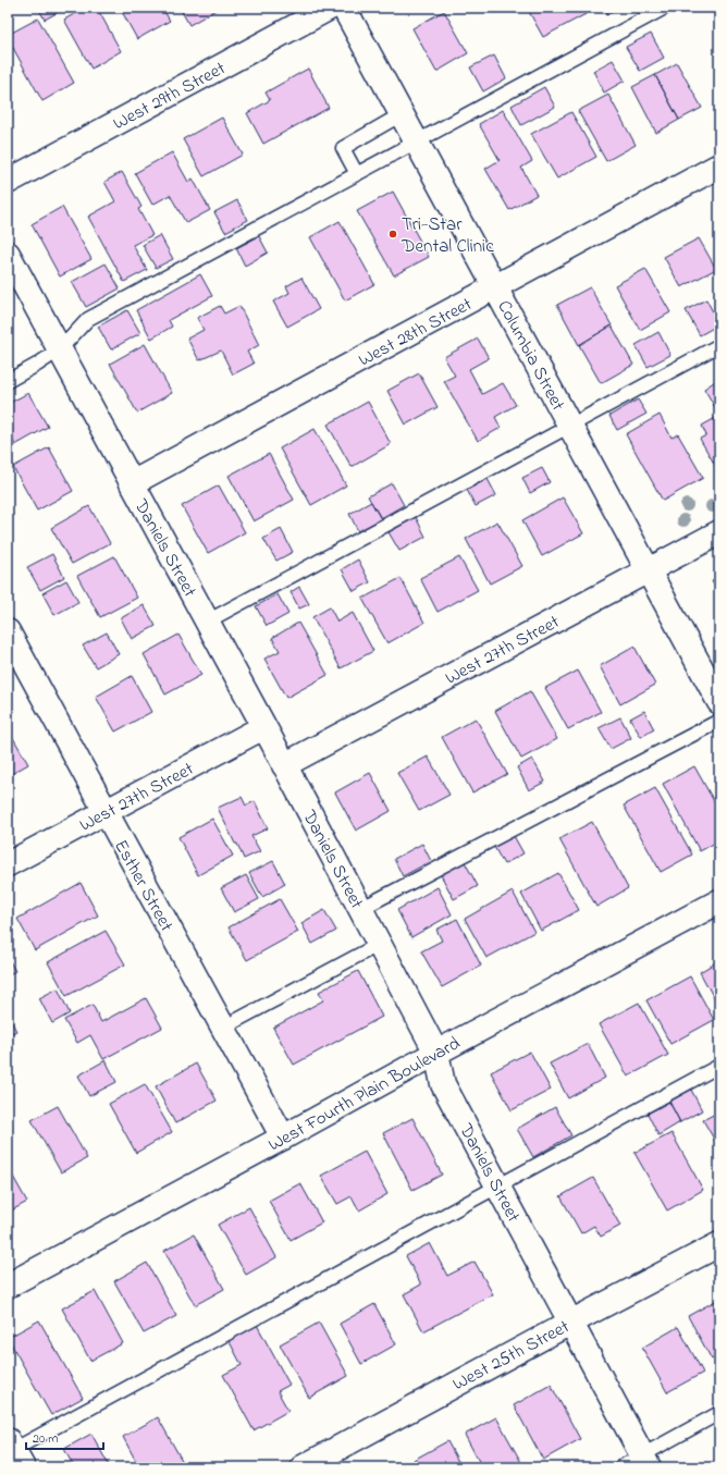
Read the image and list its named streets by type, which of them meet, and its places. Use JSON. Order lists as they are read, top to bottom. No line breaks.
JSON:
{"streets":{"street":["West 29th Street","West 28th Street","Columbia Street","Daniels Street","West 27th Street","Esther Street","West Fourth Plain Boulevard","West 25th Street"]},"crossings":[["West 28th Street","Columbia Street"],["West 28th Street","Daniels Street"],["Columbia Street","West 27th Street"],["Daniels Street","West 27th Street"],["Daniels Street","West Fourth Plain Boulevard"],["Daniels Street","West 25th Street"],["West 27th Street","Esther Street"],["Esther Street","West Fourth Plain Boulevard"]],"places":["Tri-Star Dental Clinic"],"scale_bar":"20 m"}
